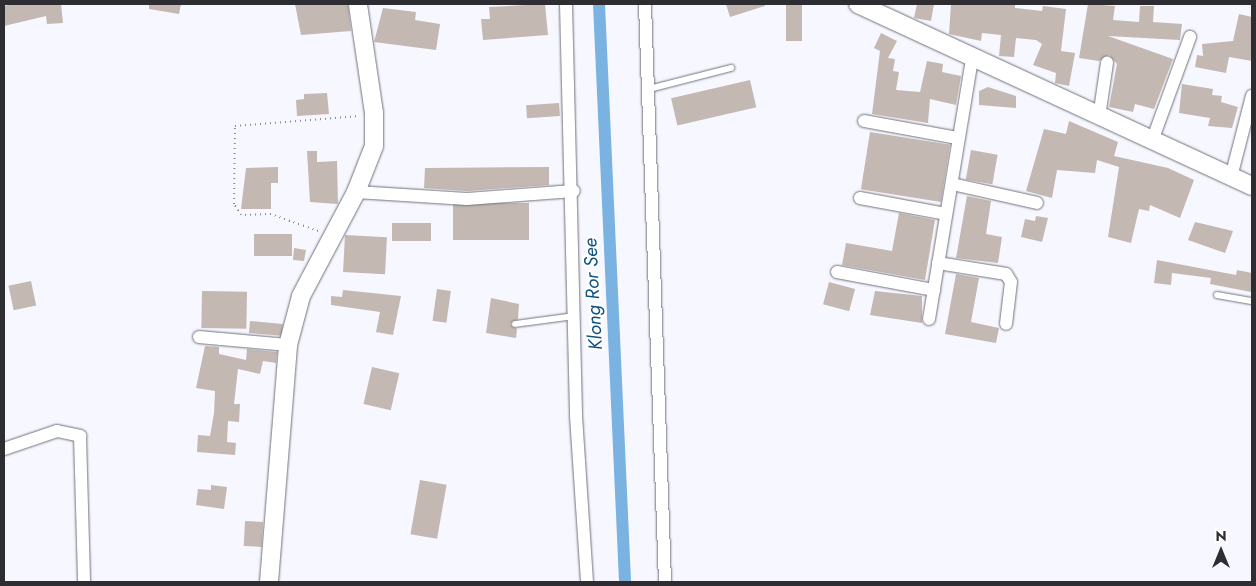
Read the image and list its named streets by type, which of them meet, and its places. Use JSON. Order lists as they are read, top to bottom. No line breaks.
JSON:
{"water":["Klong Ror See"],"north":"top"}
